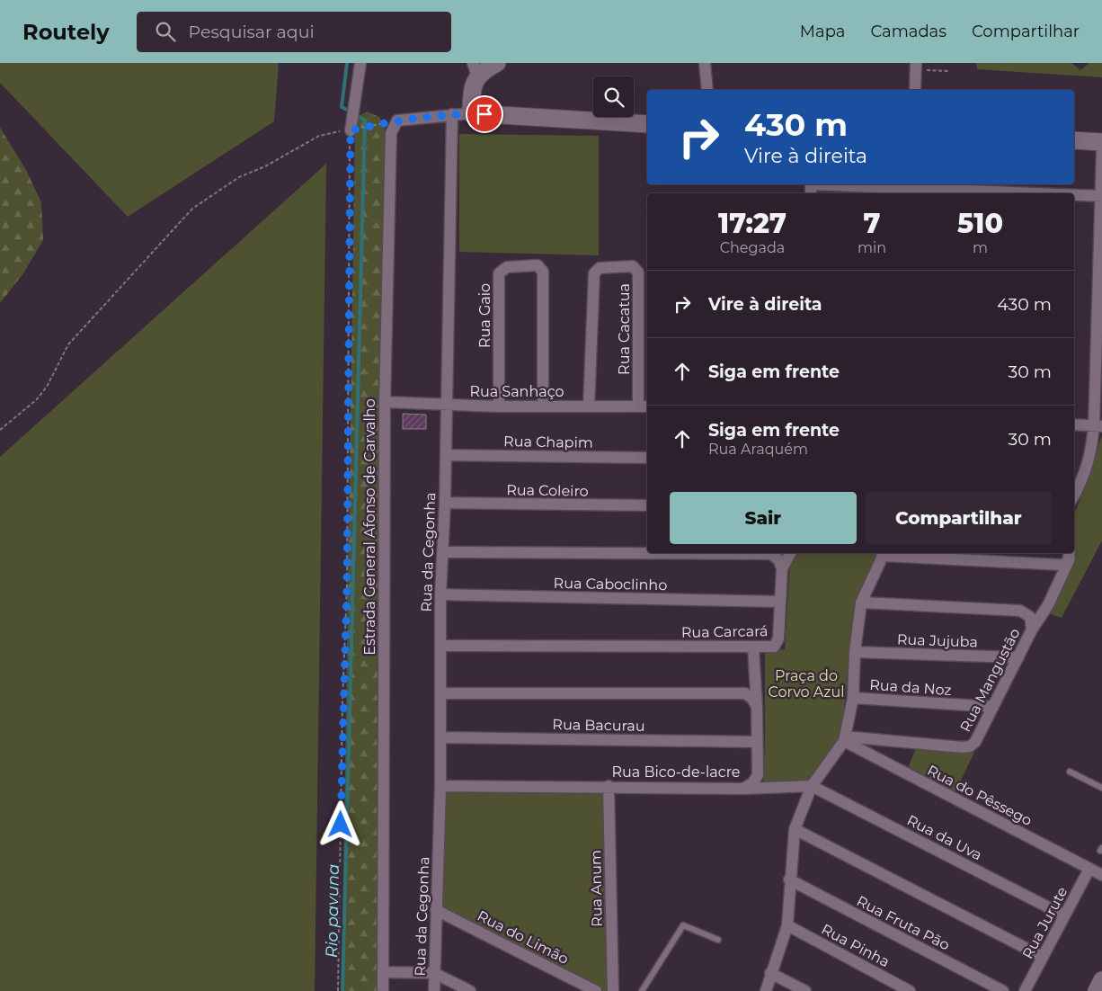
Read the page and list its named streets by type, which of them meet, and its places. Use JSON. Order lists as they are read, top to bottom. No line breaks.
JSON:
{"streets":{"street":["Rua Gaio","Rua Cacatua","Rua Sanhaço","Rua Chapim","Rua Coleiro","Estrada General Afonso de Carvalho","Rua da Cegonha","Rua Caboclinho","Rua Carcará","Rua Jujuba","Rua Mangustão","Rua da Noz","Rua Bacurau","Rua Bico-de-lacre","Rua do Pêssego","Rua da Uva","Rua Anum","Rua Fruta Pão","Rua Jurute","Rua do Limão","Rua Pinha"]},"crossings":[["Rua Gaio","Rua Sanhaço"],["Rua Cacatua","Rua Sanhaço"],["Rua Sanhaço","Estrada General Afonso de Carvalho"],["Rua Sanhaço","Rua da Cegonha"],["Rua Chapim","Rua da Cegonha"],["Rua Coleiro","Rua da Cegonha"],["Rua da Cegonha","Rua Caboclinho"],["Rua da Cegonha","Rua Carcará"],["Rua da Cegonha","Rua Bacurau"],["Rua da Cegonha","Rua Bico-de-lacre"],["Rua da Cegonha","Rua do Limão"],["Rua Caboclinho","Rua Carcará"],["Rua Carcará","Rua Bico-de-lacre"],["Rua Jujuba","Rua Mangustão"],["Rua Mangustão","Rua da Noz"],["Rua Mangustão","Rua do Pêssego"],["Rua Bacurau","Rua Bico-de-lacre"],["Rua Bico-de-lacre","Rua Anum"],["Rua do Pêssego","Rua Jurute"],["Rua da Uva","Rua Jurute"]],"water":["Rio pavuna"],"parks":["Praça do Corvo Azul"],"page":{"header":"Routely","search":"Pesquisar aqui","nav":["Mapa","Camadas","Compartilhar"],"turn":["430 m","Vire à direita"],"eta":["17:27","Chegada","7","min","510","m"],"list":[{"name":"Vire à direita","value":"430 m"},{"name":"Siga em frente","value":"30 m"},{"name":"Siga em frente","note":"Rua Araquém","value":"30 m"}],"buttons":["Sair","Compartilhar"]}}
